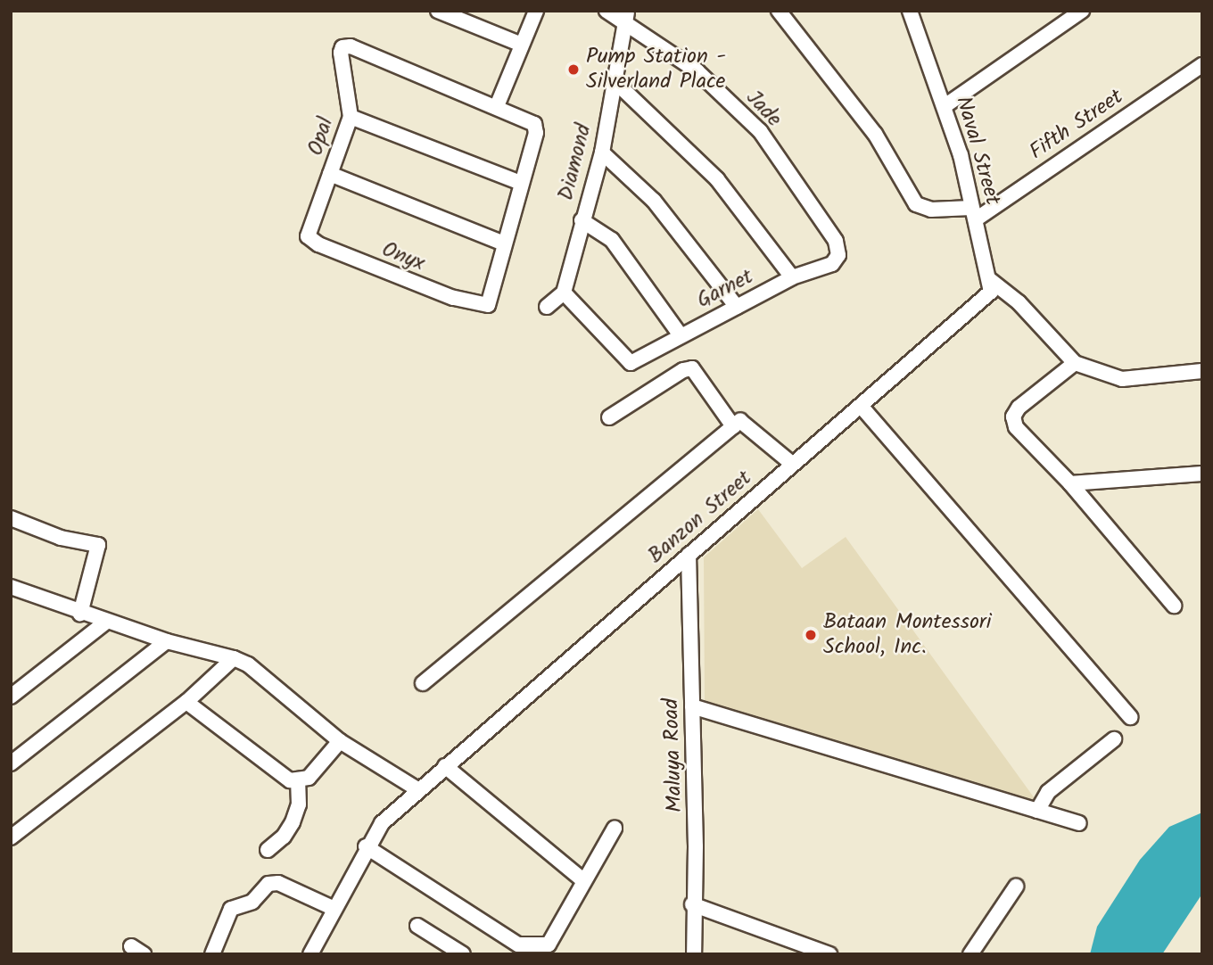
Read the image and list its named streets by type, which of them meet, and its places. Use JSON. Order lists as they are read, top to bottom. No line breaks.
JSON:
{"streets":{"street":["Jade","Fifth Street","Opal","Naval Street","Diamond","Onyx","Garnet","Banzon Street","Maluya Road"]},"crossings":[["Jade","Diamond"],["Jade","Garnet"],["Fifth Street","Naval Street"],["Opal","Onyx"],["Naval Street","Banzon Street"],["Diamond","Garnet"],["Banzon Street","Maluya Road"]],"places":["Pump Station - Silverland Place","Bataan Montessori School, Inc."]}
